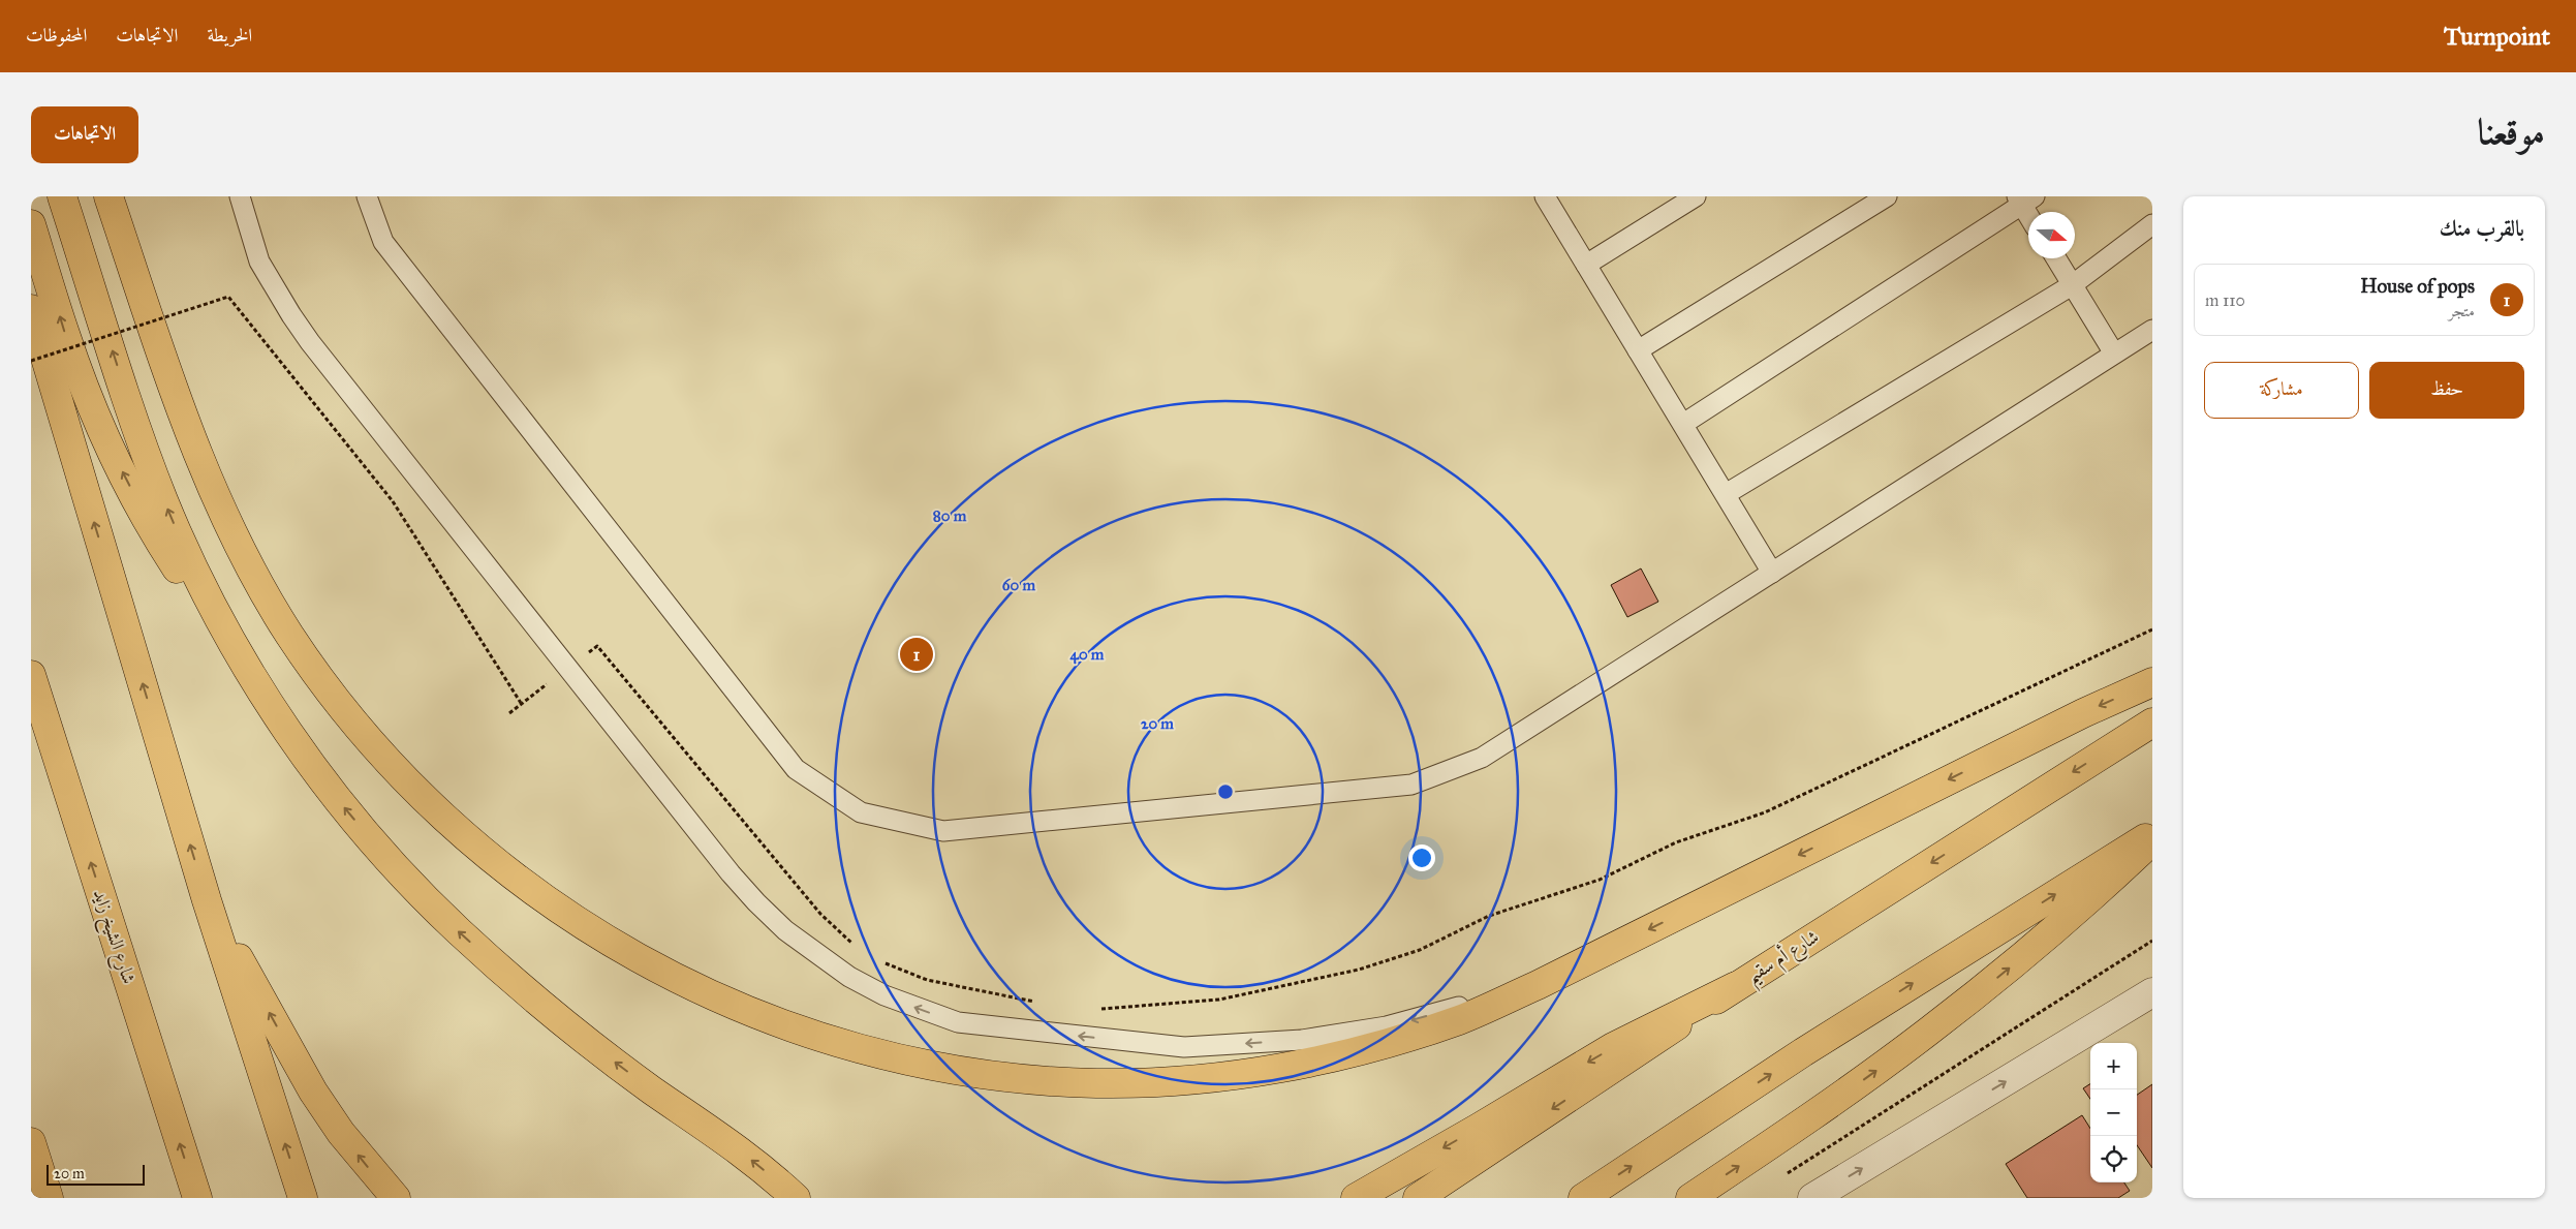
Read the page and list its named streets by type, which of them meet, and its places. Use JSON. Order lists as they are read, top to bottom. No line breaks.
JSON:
{"streets":{"main road":["شارع الشيخ زايد","شارع أم سقيم"]},"scale_bar":"20 m","north":"right","page":{"header":"Turnpoint","nav":["الخريطة","الاتجاهات","المحفوظات"],"title":"موقعنا","buttons":["الاتجاهات",["حفظ","مشاركة"]],"heading":"بالقرب منك","list":[{"mark":"1","name":"House of pops","note":"متجر","value":"110 m"}],"pins":"1","map_buttons":["+","−"],"scale":"20 m"},"rings":["80 m","60 m","40 m","20 m"]}
